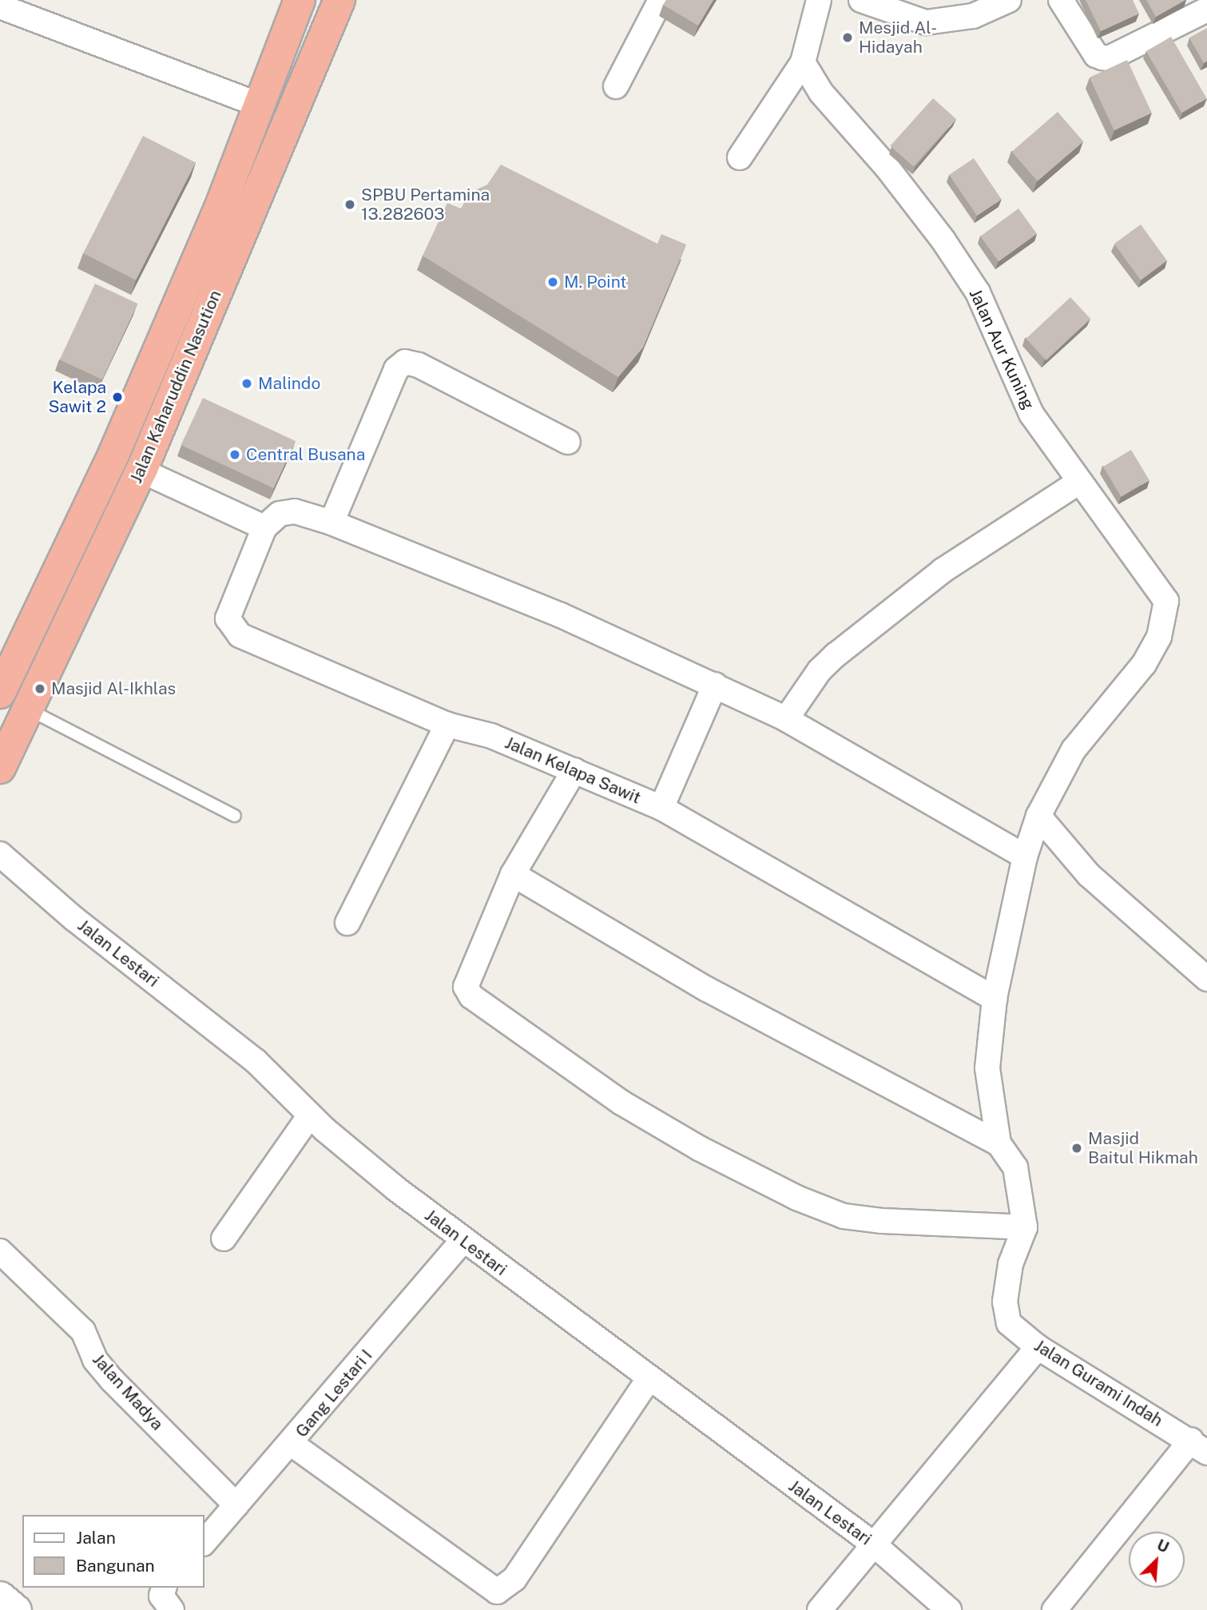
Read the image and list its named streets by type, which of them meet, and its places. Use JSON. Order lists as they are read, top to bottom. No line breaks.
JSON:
{"streets":{"highway":["Jalan Kaharuddin Nasution"],"street":["Jalan Aur Kuning","Jalan Kelapa Sawit","Jalan Lestari","Jalan Gurami Indah","Jalan Madya","Gang Lestari I"]},"crossings":[["Jalan Aur Kuning","Jalan Kelapa Sawit"],["Jalan Lestari","Gang Lestari I"],["Jalan Madya","Gang Lestari I"]],"places":["Mesjid Al- Hidayah","SPBU Pertamina 13.282603","M. Point","Malindo","Kelapa Sawit 2","Central Busana","Masjid Al-Ikhlas","Masjid Baitul Hikmah"],"legend":["Jalan","Bangunan"],"north":"top right"}
